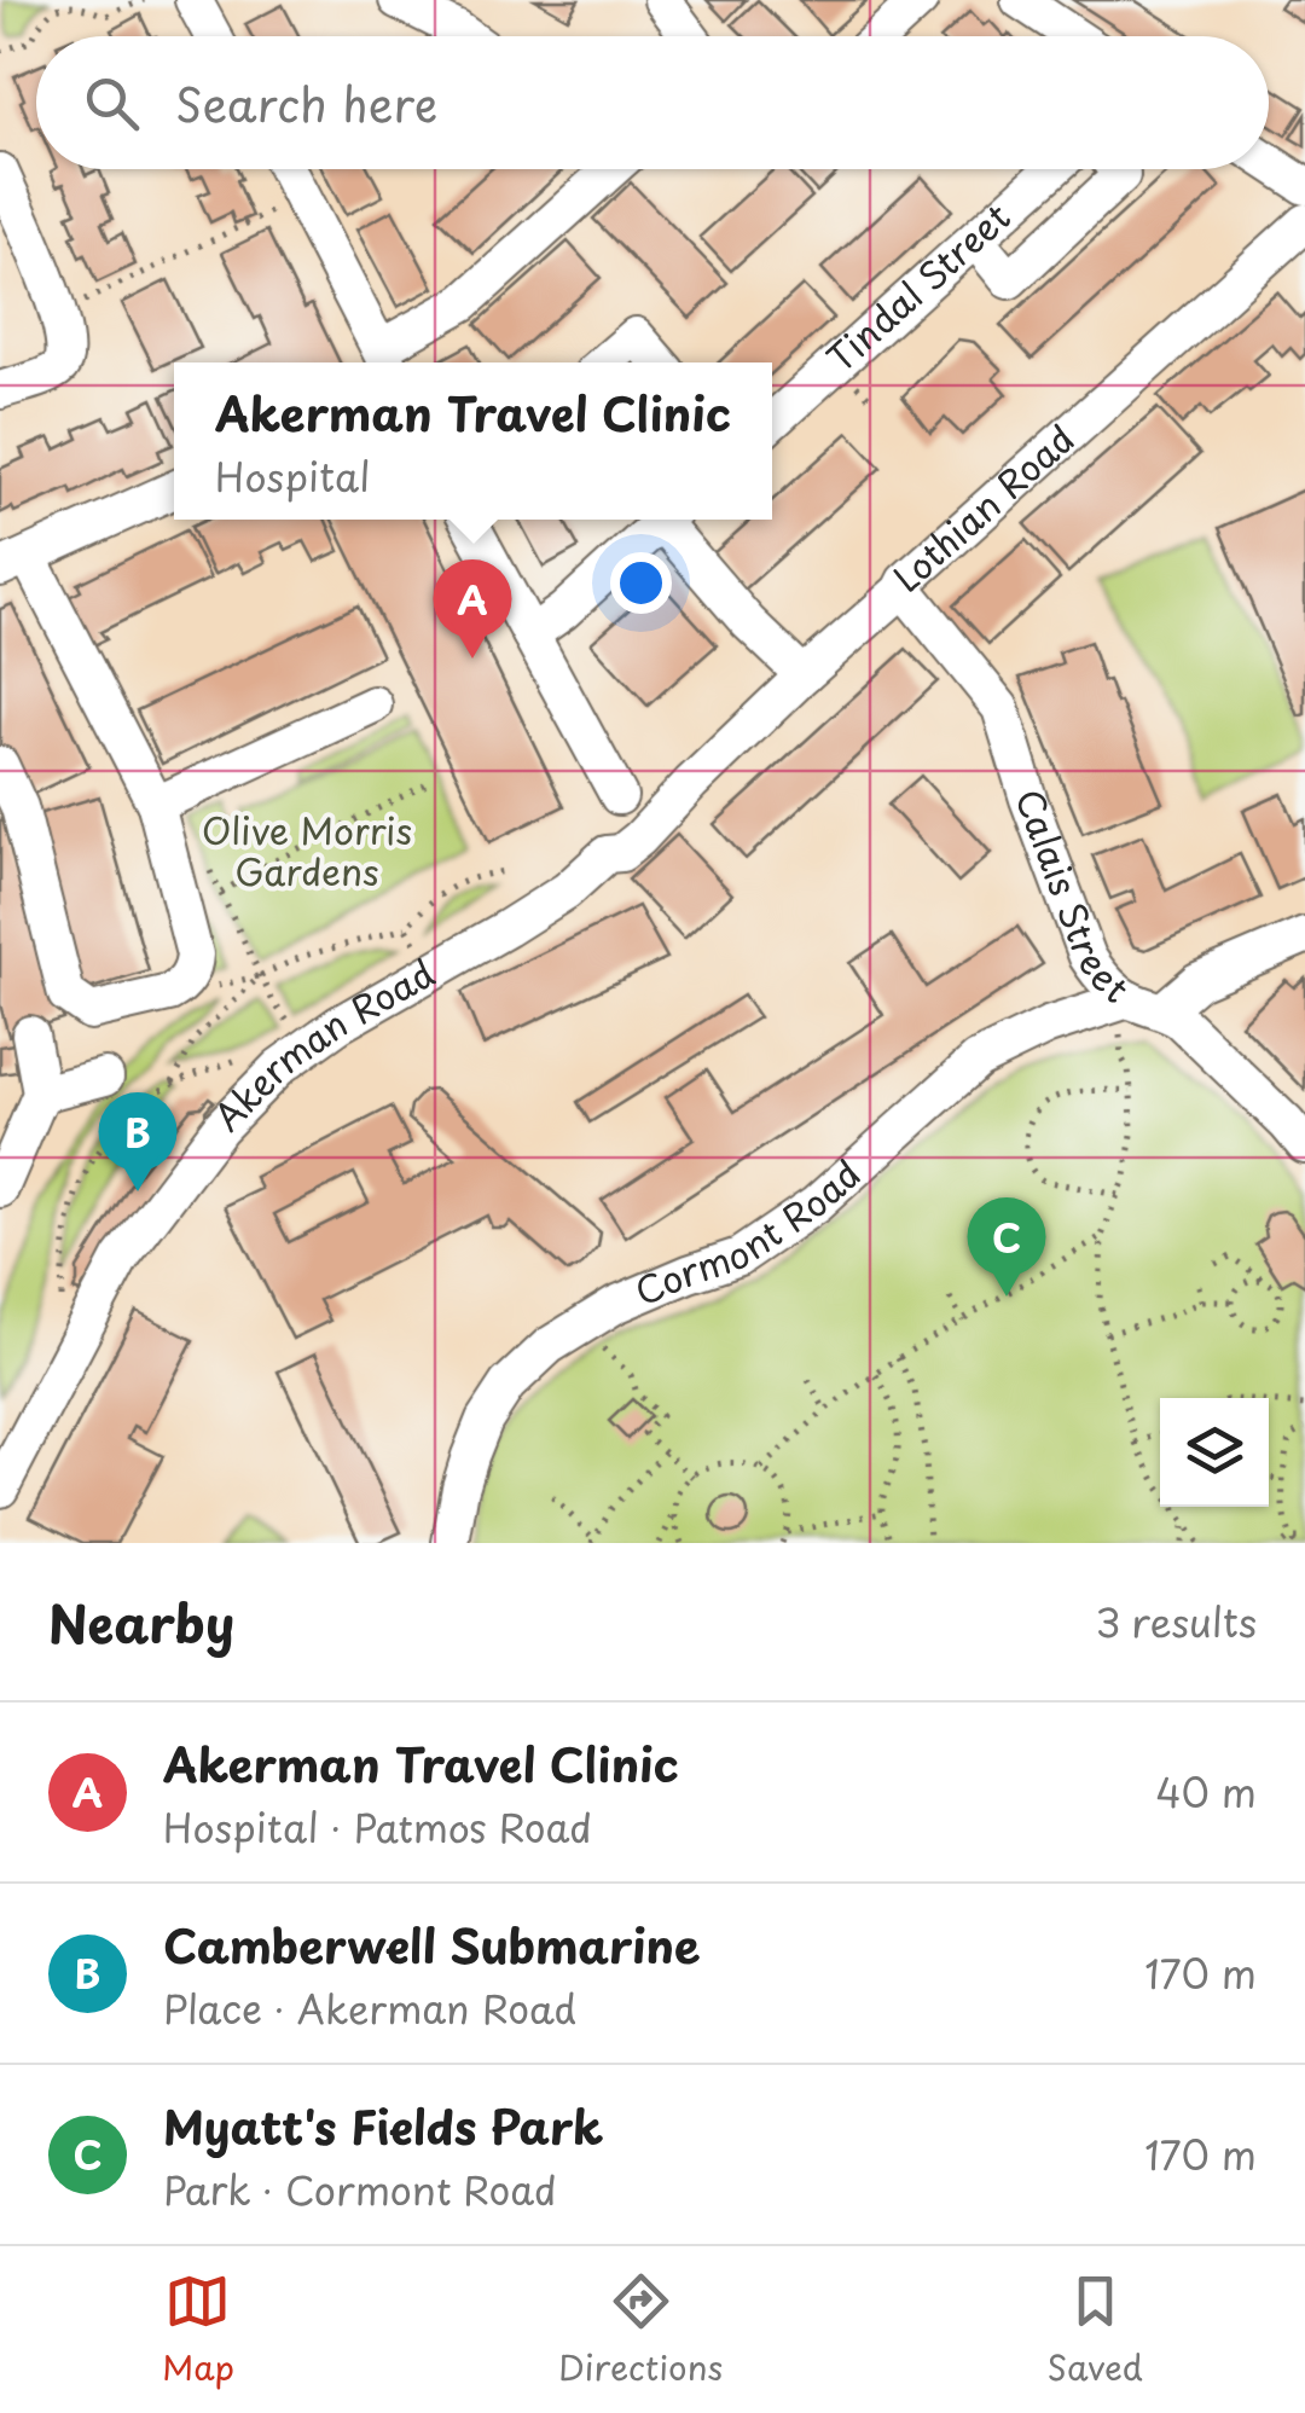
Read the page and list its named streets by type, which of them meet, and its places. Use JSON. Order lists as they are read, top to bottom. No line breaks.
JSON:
{"streets":{"street":["Tindal Street","Lothian Road","Calais Street","Akerman Road","Cormont Road"]},"crossings":[["Lothian Road","Calais Street"],["Lothian Road","Akerman Road"],["Calais Street","Cormont Road"]],"parks":["Olive Morris Gardens"],"page":{"search":"Search here","popup":["Akerman Travel Clinic","Hospital"],"pins":["A","B","C"],"heading":["Nearby","3 results"],"list":[{"mark":"A","name":"Akerman Travel Clinic","note":"Hospital · Patmos Road","value":"40 m"},{"mark":"B","name":"Camberwell Submarine","note":"Place · Akerman Road","value":"170 m"},{"mark":"C","name":"Myatt's Fields Park","note":"Park · Cormont Road","value":"170 m"}],"nav":["Map","Directions","Saved"]}}
